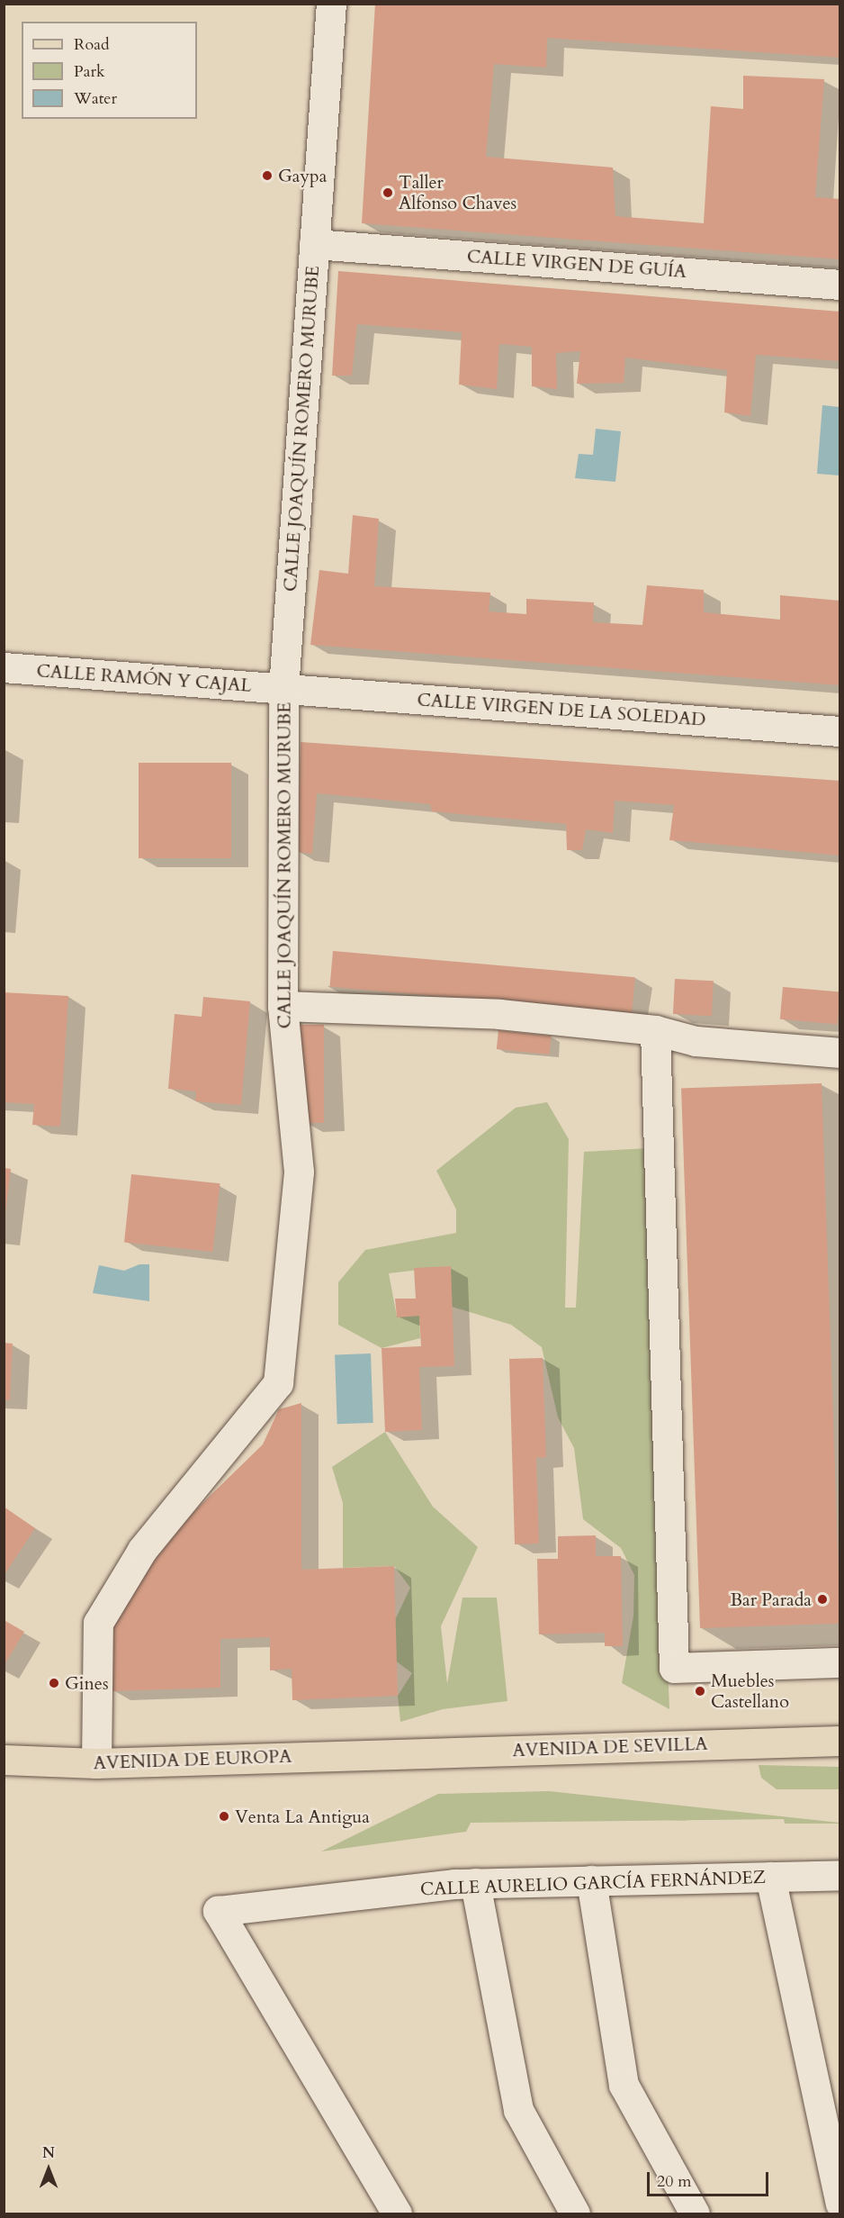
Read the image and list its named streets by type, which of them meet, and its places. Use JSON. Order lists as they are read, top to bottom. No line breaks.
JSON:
{"streets":{"main road":["AVENIDA DE SEVILLA","AVENIDA DE EUROPA"],"street":["CALLE VIRGEN DE GUÍA","CALLE JOAQUÍN ROMERO MURUBE","CALLE RAMÓN Y CAJAL","CALLE VIRGEN DE LA SOLEDAD","CALLE AURELIO GARCÍA FERNÁNDEZ"]},"crossings":[["CALLE VIRGEN DE GUÍA","CALLE JOAQUÍN ROMERO MURUBE"],["CALLE JOAQUÍN ROMERO MURUBE","CALLE RAMÓN Y CAJAL"],["CALLE JOAQUÍN ROMERO MURUBE","CALLE VIRGEN DE LA SOLEDAD"],["CALLE JOAQUÍN ROMERO MURUBE","AVENIDA DE EUROPA"],["CALLE RAMÓN Y CAJAL","CALLE VIRGEN DE LA SOLEDAD"],["AVENIDA DE SEVILLA","AVENIDA DE EUROPA"]],"places":["Gaypa","Taller Alfonso Chaves","Bar Parada","Gines","Muebles Castellano","Venta La Antigua"],"legend":["Road","Park","Water"],"scale_bar":"20 m","north":"top"}
